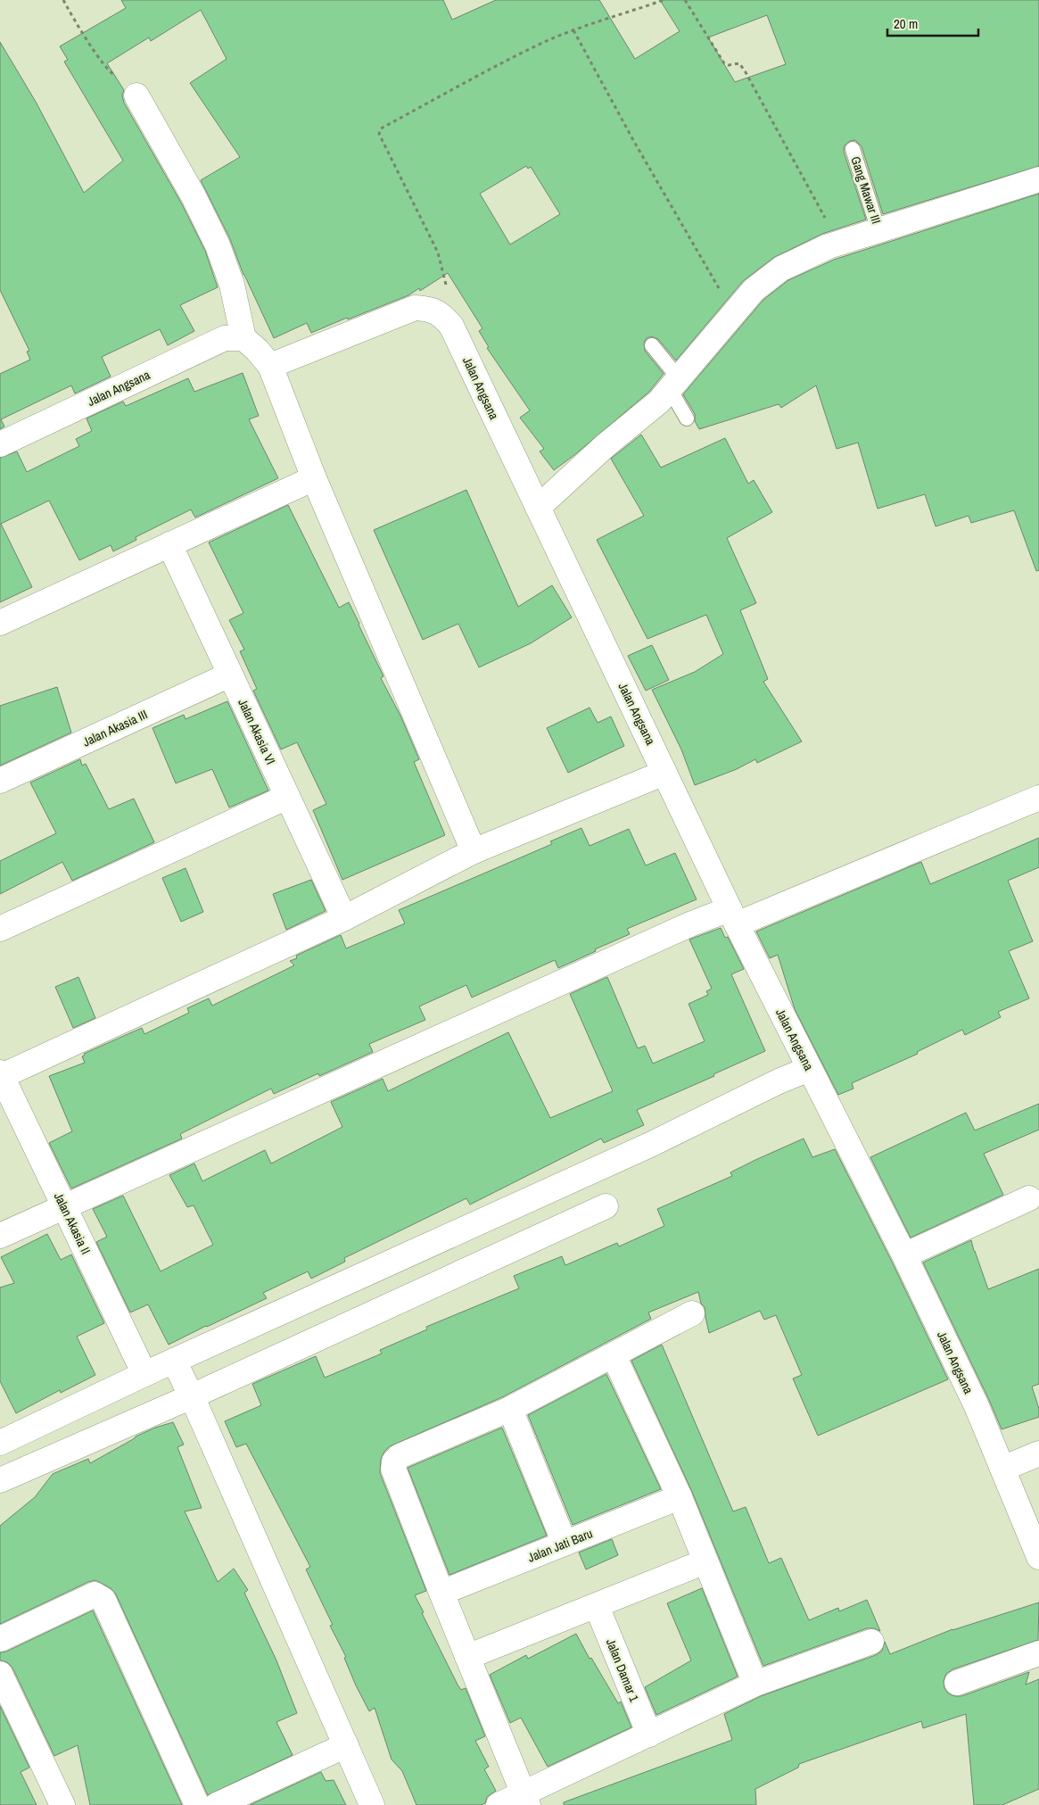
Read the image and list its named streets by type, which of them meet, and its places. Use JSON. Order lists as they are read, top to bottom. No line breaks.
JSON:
{"streets":{"street":["Jalan Angsana","Jalan Akasia III","Jalan Akasia VI","Jalan Akasia II","Jalan Jati Baru","Jalan Damar 1"],"lane":["Gang Mawar III"]},"crossings":[["Jalan Akasia III","Jalan Akasia VI"]],"scale_bar":"20 m"}
